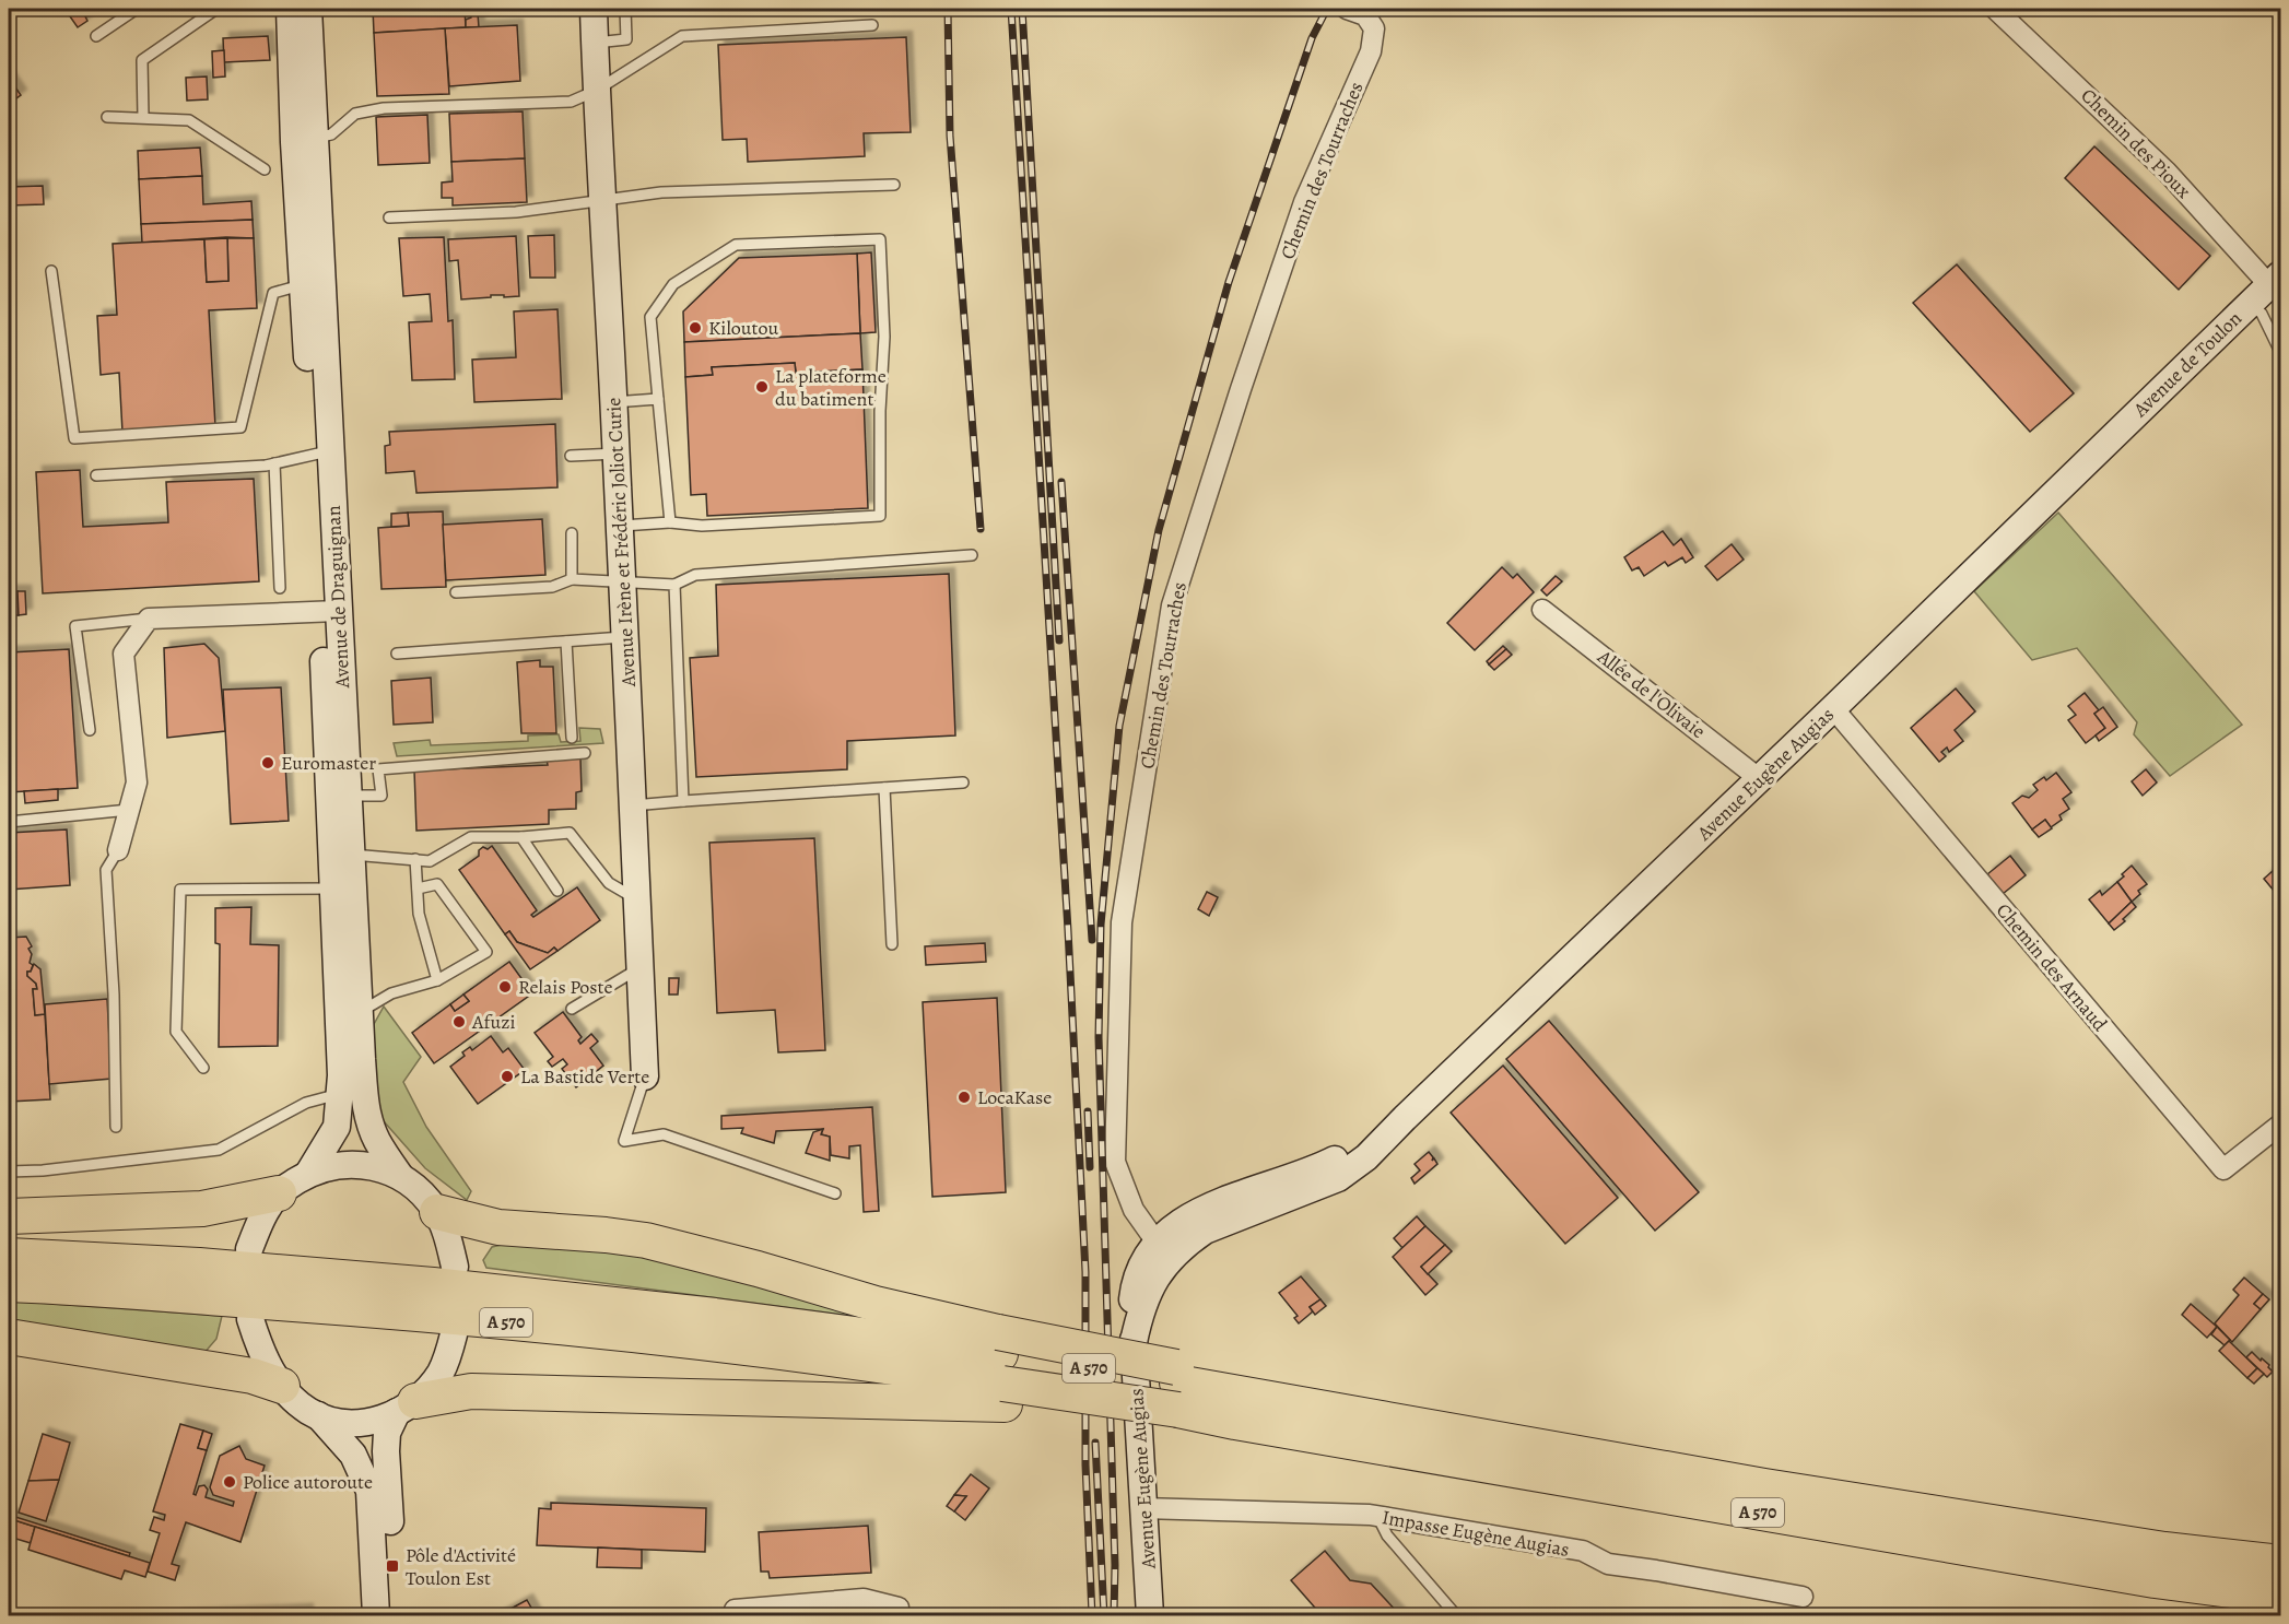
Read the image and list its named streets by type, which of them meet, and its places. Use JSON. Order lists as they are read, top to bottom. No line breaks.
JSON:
{"streets":{"highway":["A 570"],"main road":["Avenue de Toulon","Avenue Irène et Frédéric Joliot Curie","Avenue de Draguignan","Avenue Eugène Augias"],"street":["Chemin des Pioux","Chemin des Tourraches","Allée de l'Olivaie","Chemin des Arnaud","Impasse Eugène Augias"]},"crossings":[["Chemin des Pioux","Avenue de Toulon"],["Chemin des Tourraches","Avenue Eugène Augias"],["Avenue de Toulon","Avenue Eugène Augias"],["Allée de l'Olivaie","Avenue Eugène Augias"],["Avenue Eugène Augias","Chemin des Arnaud"],["Avenue Eugène Augias","Impasse Eugène Augias"]],"places":{"other":["Kiloutou","La plateforme du batiment","Euromaster","Relais Poste","Afuzi","La Bastide Verte","LocaKase","Police autoroute"],"transit":["Pôle d'Activité Toulon Est"]}}
